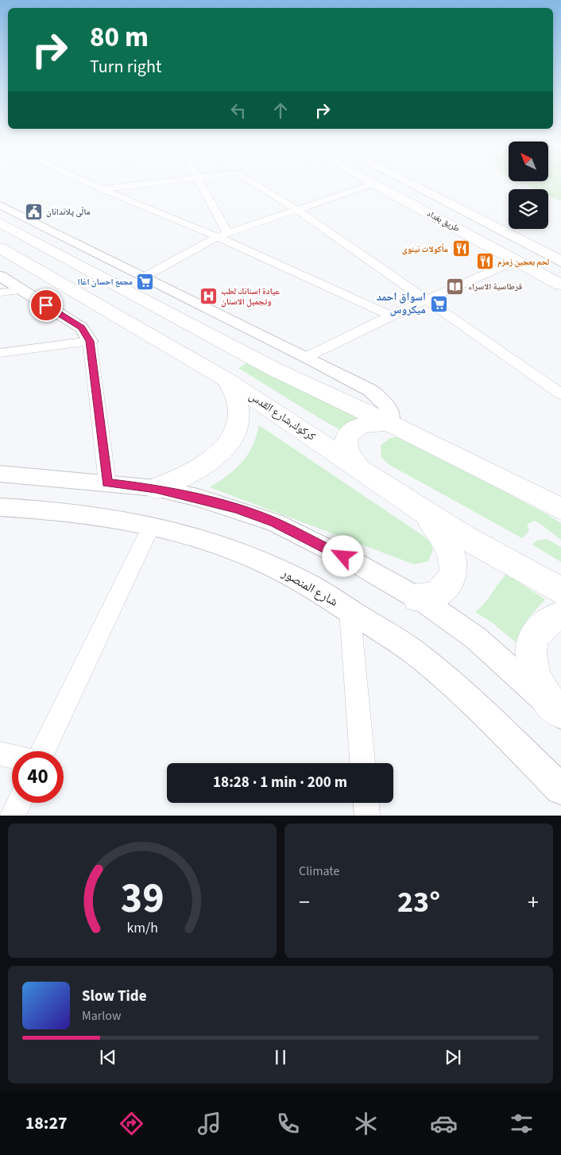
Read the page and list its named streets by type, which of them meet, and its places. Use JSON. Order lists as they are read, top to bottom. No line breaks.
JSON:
{"streets":{"main road":["طريق بغداد","كركوك,شارع القدس"],"street":["شارع المنصور"]},"places":{"public building":["ماڵی پلاندانان"],"restaurant":["مأكولات نينوى","لحم بعجين زمزم"],"supermarket":["مجمع احسان اغاا","اسواق احمد ميكروس"],"library":["قرطاسية الاسراء"],"hospital":["عيادة اسنانك لطب وتجميل الاسنان"]},"north":"top left","page":{"turn":["80 m","Turn right"],"limit":"40","trip":"18:28 · 1 min · 200 m","tile":"Climate","heat":["−","23°","+"],"song":["Slow Tide","Marlow"],"tabs":"18:27","gauge":["39","km/h"]}}
